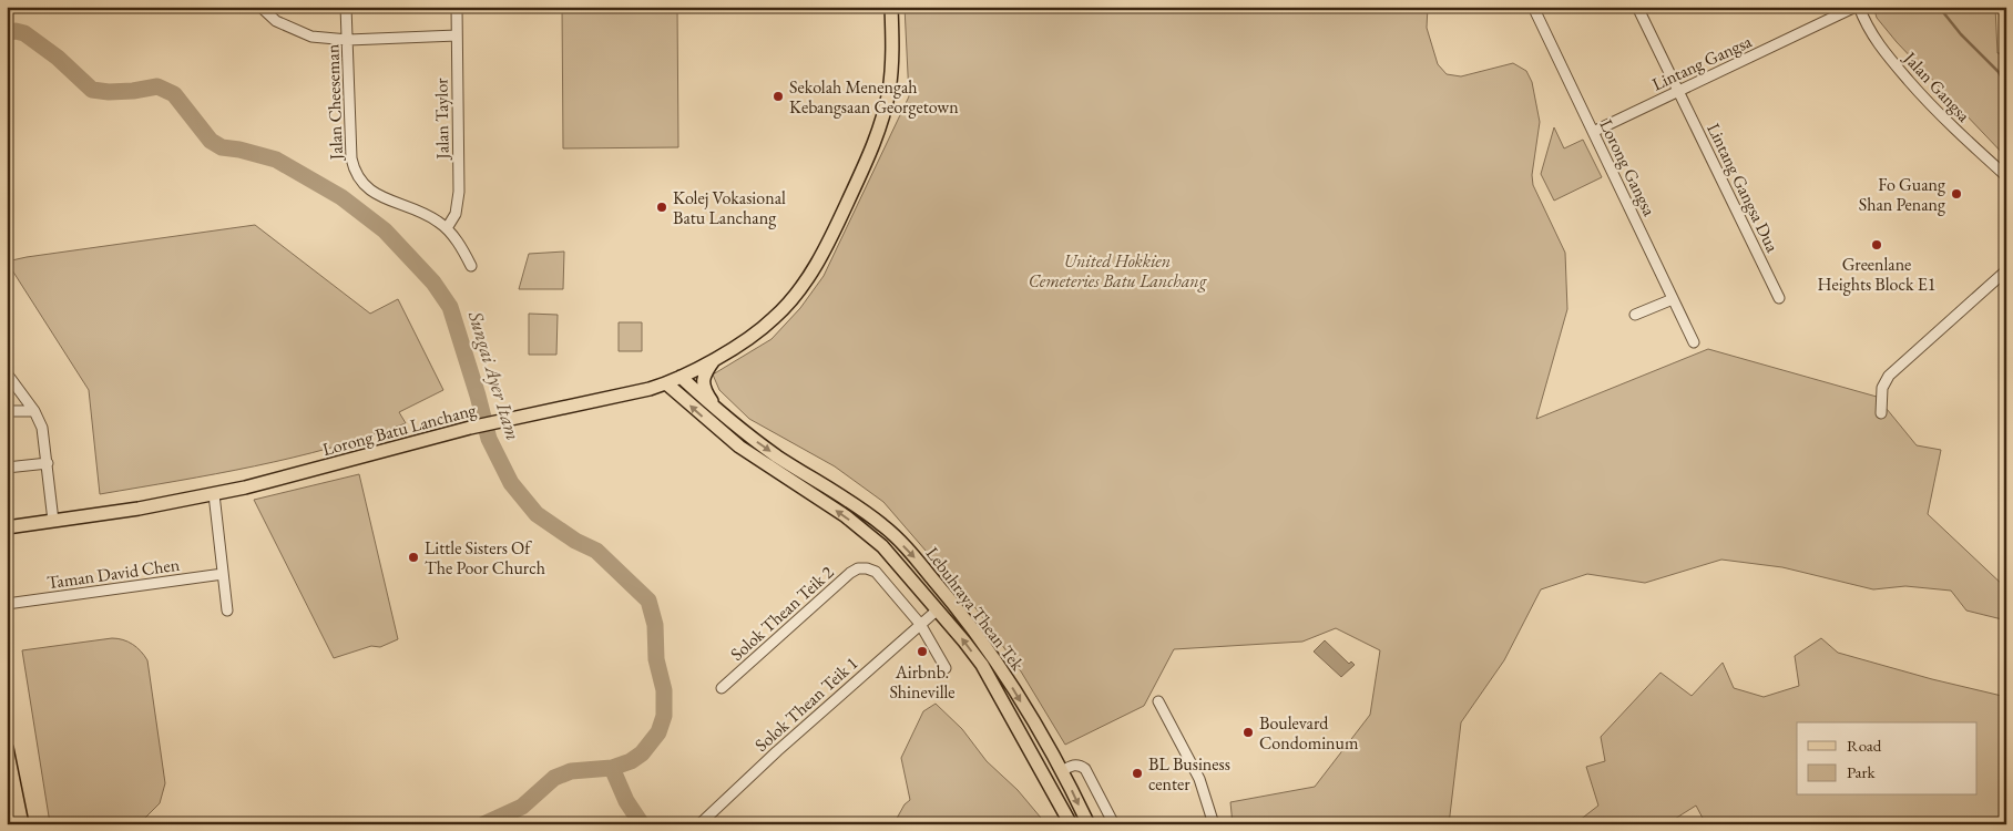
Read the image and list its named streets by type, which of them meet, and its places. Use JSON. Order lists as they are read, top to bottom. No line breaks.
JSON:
{"streets":{"main road":["Lorong Batu Lanchang","Lebuhraya Thean Tek"],"street":["Lintang Gangsa","Jalan Gangsa","Jalan Cheeseman","Jalan Taylor","Lorong Gangsa","Lintang Gangsa Dua","Taman David Chen","Solok Thean Teik 2","Solok Thean Teik 1"]},"crossings":[["Lintang Gangsa","Jalan Gangsa"],["Lintang Gangsa","Lorong Gangsa"],["Lintang Gangsa","Lintang Gangsa Dua"],["Jalan Cheeseman","Jalan Taylor"],["Lorong Batu Lanchang","Lebuhraya Thean Tek"],["Lebuhraya Thean Tek","Solok Thean Teik 1"],["Solok Thean Teik 2","Solok Thean Teik 1"]],"water":["Sungai Ayer Itam"],"parks":["United Hokkien Cemeteries Batu Lanchang"],"places":["Sekolah Menengah Kebangsaan Georgetown","Fo Guang Shan Penang","Kolej Vokasional Batu Lanchang","Greenlane Heights Block E1","Little Sisters Of The Poor Church","Airbnb. Shineville","Boulevard Condominum","BL Business center"],"legend":["Road","Park"]}
